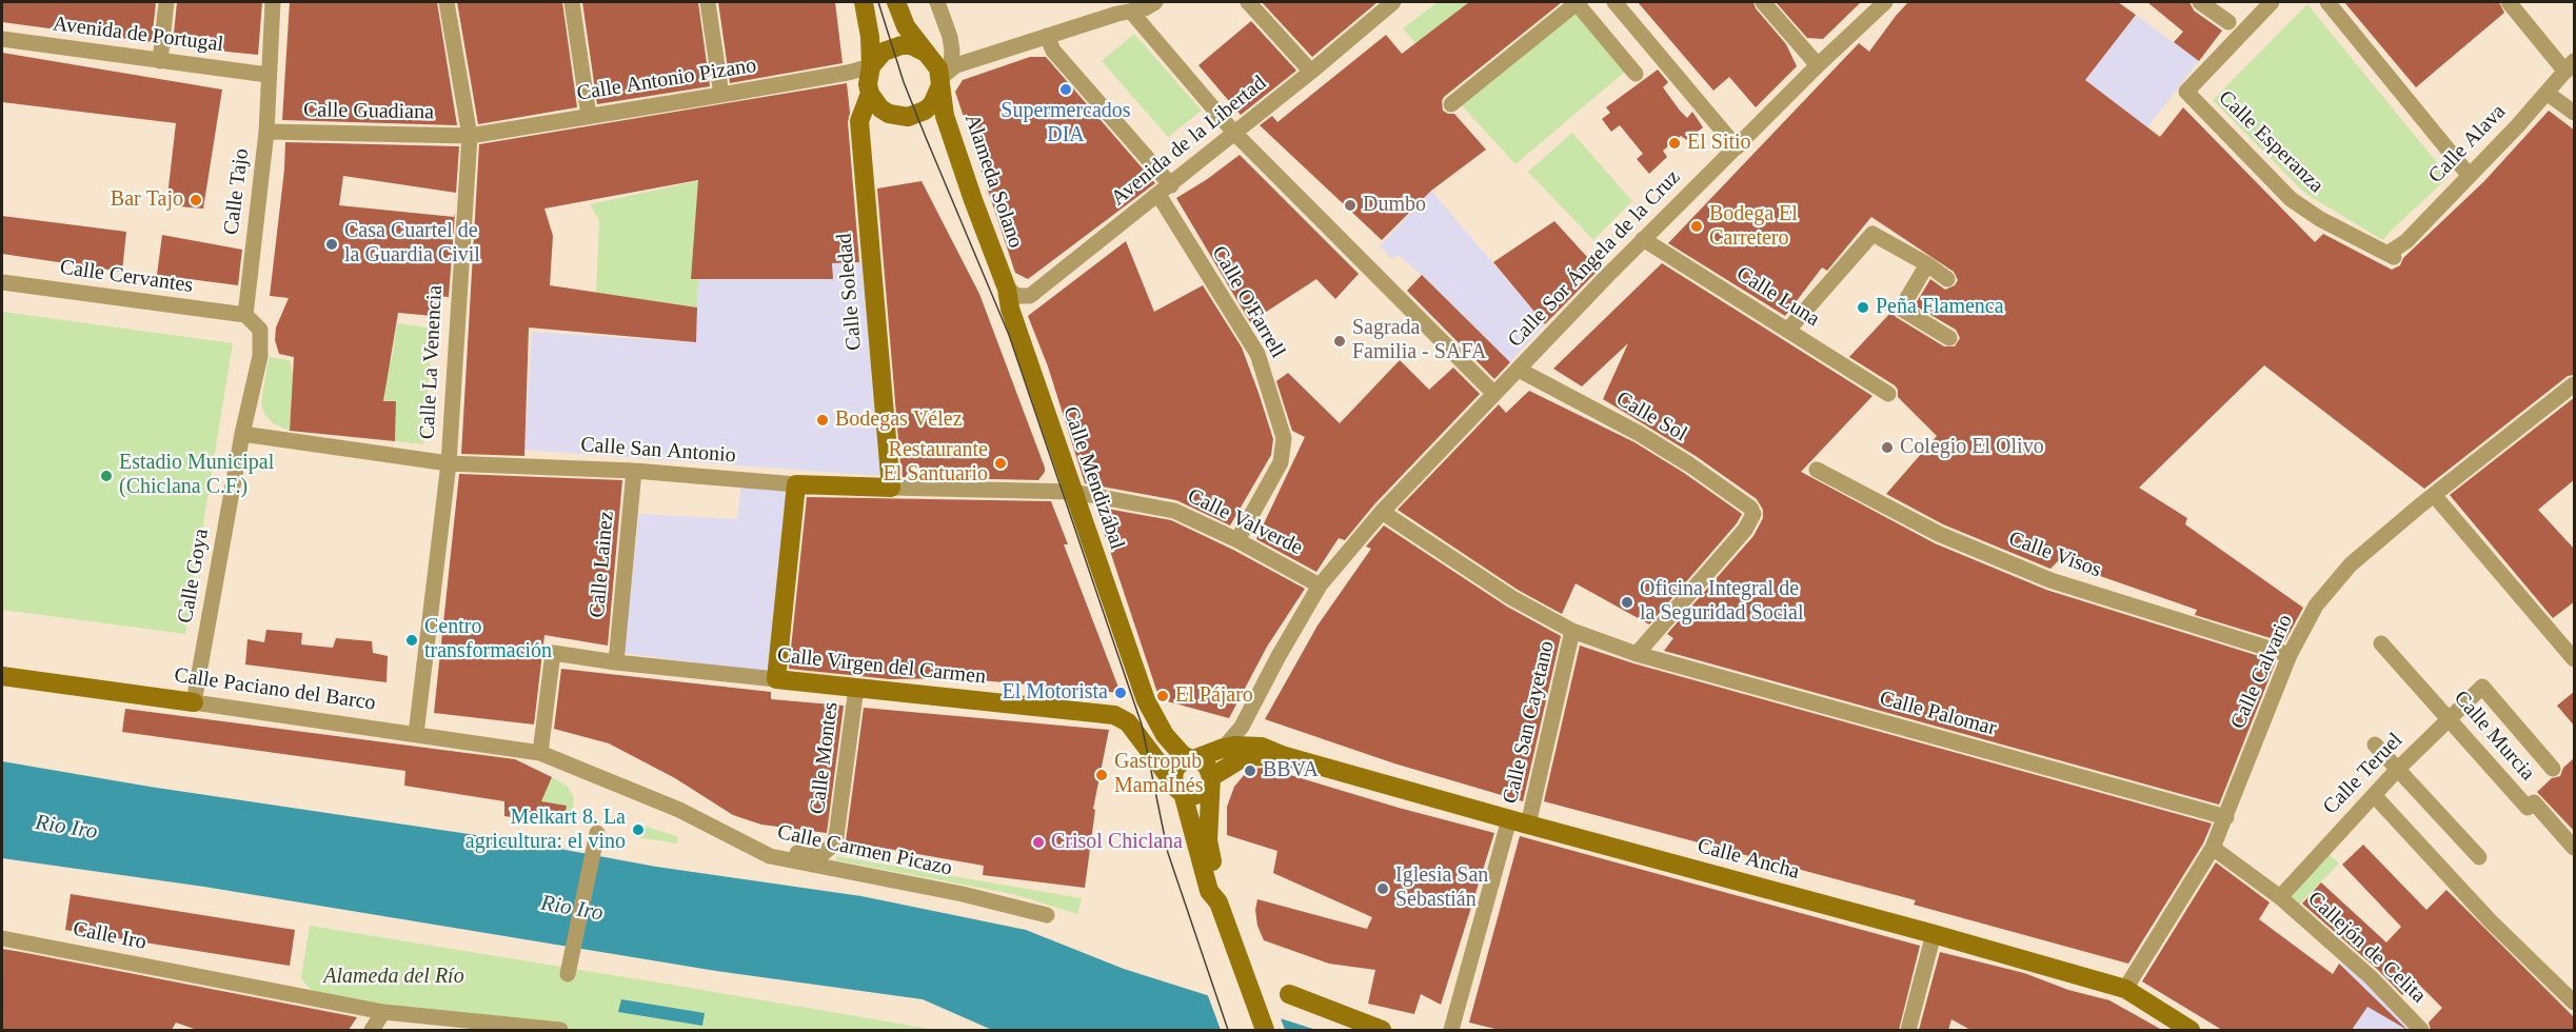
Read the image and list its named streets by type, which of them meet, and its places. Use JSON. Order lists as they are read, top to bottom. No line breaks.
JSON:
{"streets":{"main road":["Alameda Solano","Calle Soledad","Calle San Antonio","Calle Mendizábal","Calle Virgen del Carmen","Calle Paciano del Barco","Calle Ancha"],"street":["Avenida de Portugal","Calle Antonio Pizano","Calle Guadiana","Avenida de la Libertad","Calle Esperanza","Calle Alava","Calle Tajo","Calle Sor Ángela de la Cruz","Calle Cervantes","Calle Luna","Calle O'Farrell","Calle La Venencia","Calle Sol","Calle Valverde","Calle Visos","Calle Lainez","Calle Goya","Calle Calvario","Calle Palomar","Calle San Cayetano","Calle Murcia","Calle Montes","Calle Teruel","Calle Carmen Picazo","Calle Iro","Callejón de Celita"]},"crossings":[["Avenida de Portugal","Calle Tajo"],["Calle Antonio Pizano","Calle Guadiana"],["Calle Antonio Pizano","Alameda Solano"],["Calle Antonio Pizano","Calle Soledad"],["Calle Antonio Pizano","Calle La Venencia"],["Calle Guadiana","Calle Tajo"],["Calle Guadiana","Calle La Venencia"],["Avenida de la Libertad","Alameda Solano"],["Avenida de la Libertad","Calle O'Farrell"],["Avenida de la Libertad","Calle Mendizábal"],["Calle Esperanza","Calle Alava"],["Alameda Solano","Calle Soledad"],["Alameda Solano","Calle Mendizábal"],["Calle Tajo","Calle Cervantes"],["Calle Tajo","Calle Goya"],["Calle Sor Ángela de la Cruz","Calle Luna"],["Calle Sor Ángela de la Cruz","Calle Sol"],["Calle Sor Ángela de la Cruz","Calle Valverde"],["Calle Sor Ángela de la Cruz","Calle Palomar"],["Calle Cervantes","Calle Goya"],["Calle Soledad","Calle San Antonio"],["Calle O'Farrell","Calle Valverde"],["Calle La Venencia","Calle San Antonio"],["Calle La Venencia","Calle Paciano del Barco"],["Calle Sol","Calle Palomar"],["Calle San Antonio","Calle Mendizábal"],["Calle San Antonio","Calle Valverde"],["Calle San Antonio","Calle Lainez"],["Calle San Antonio","Calle Goya"],["Calle Mendizábal","Calle Valverde"],["Calle Mendizábal","Calle Virgen del Carmen"],["Calle Visos","Calle Calvario"],["Calle Lainez","Calle Virgen del Carmen"],["Calle Goya","Calle Paciano del Barco"],["Calle Virgen del Carmen","Calle Paciano del Barco"],["Calle Virgen del Carmen","Calle Montes"],["Calle Virgen del Carmen","Calle Carmen Picazo"],["Calle Calvario","Calle Palomar"],["Calle Calvario","Calle Ancha"],["Calle Calvario","Callejón de Celita"],["Calle Paciano del Barco","Calle Carmen Picazo"],["Calle Palomar","Calle San Cayetano"],["Calle San Cayetano","Calle Ancha"],["Calle Murcia","Calle Teruel"],["Calle Montes","Calle Carmen Picazo"],["Calle Teruel","Callejón de Celita"]],"water":["Rio Iro"],"parks":["Alameda del Río"],"places":["Supermercados DIA","El Sitio","Bar Tajo","Dumbo","Bodega El Carretero","Casa Cuartel de la Guardia Civil","Peña Flamenca","Sagrada Familia - SAFA","Bodegas Vélez","Colegio El Olivo","Restaurante El Santuario","Estadio Municipal (Chiclana C.F.)","Oficina Integral de la Seguridad Social","Centro transformación","El Motorista","El Pájaro","BBVA","Gastropub MamaInés","Melkart 8. La agricultura: el vino","Crisol Chiclana","Iglesia San Sebastián"]}
